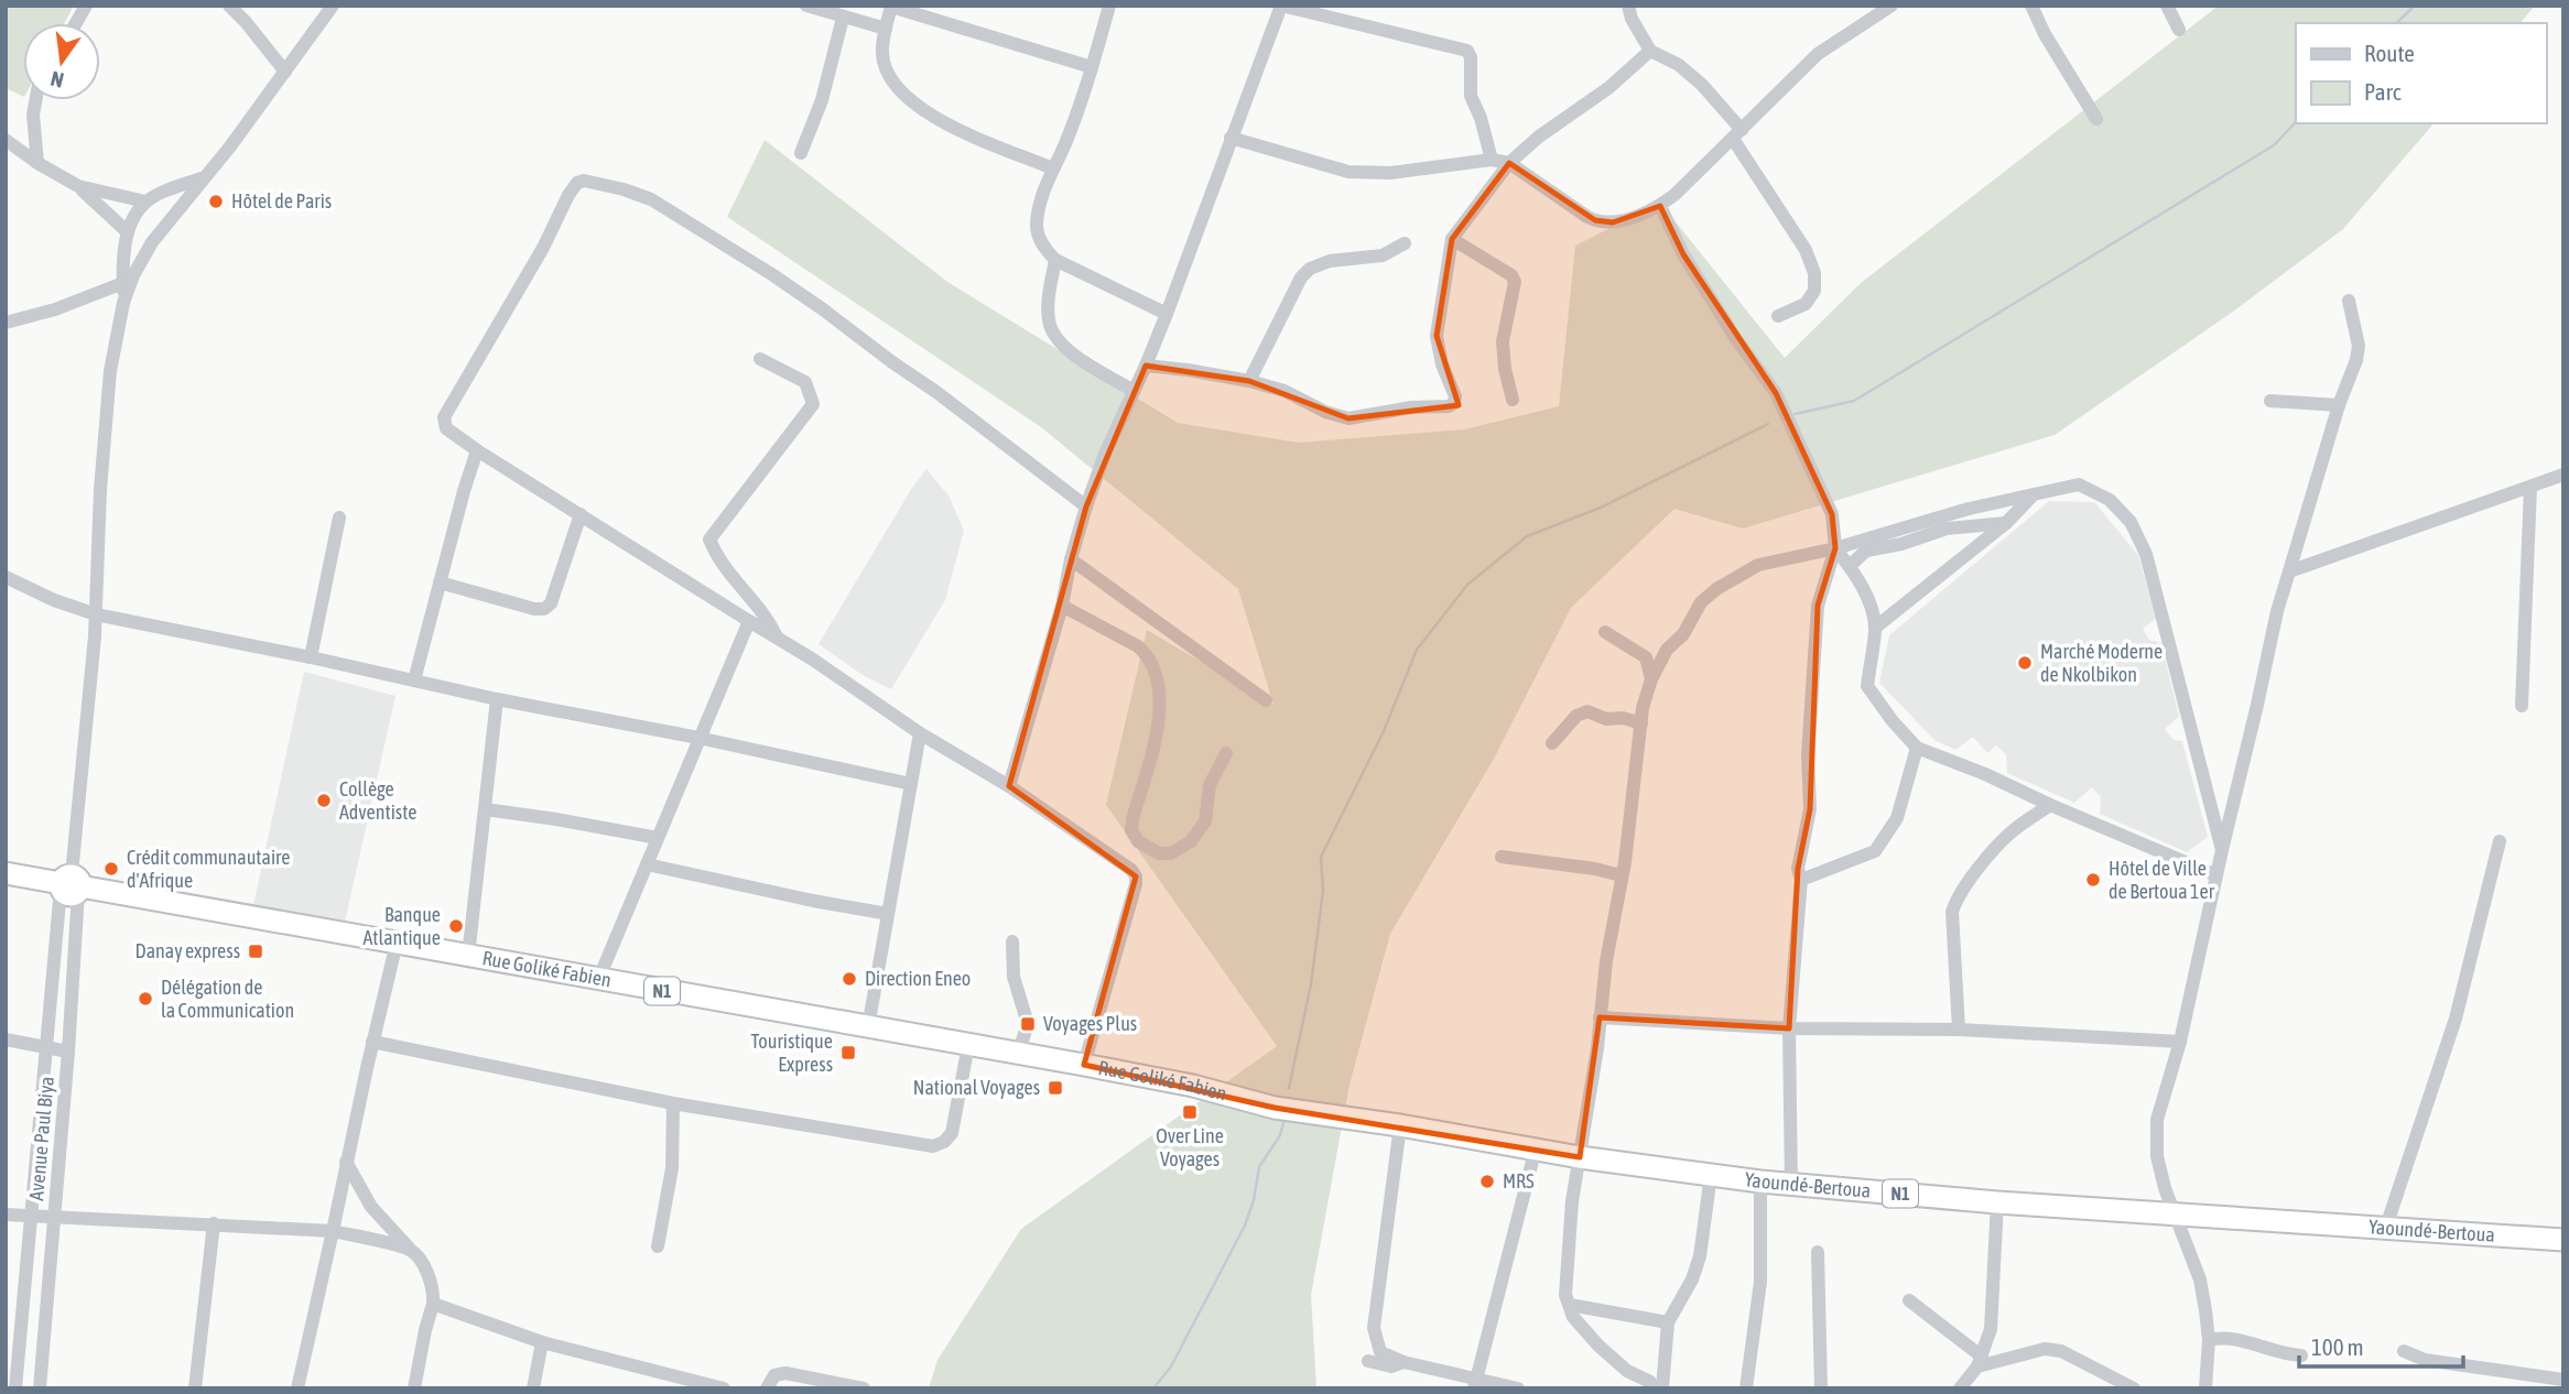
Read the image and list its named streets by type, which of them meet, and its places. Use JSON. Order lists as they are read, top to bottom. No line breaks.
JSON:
{"streets":{"highway":["Rue Goliké Fabien","N1","Yaoundé-Bertoua"],"street":["Avenue Paul Biya"]},"crossings":[["Rue Goliké Fabien","N1"],["Rue Goliké Fabien","Avenue Paul Biya"],["Rue Goliké Fabien","Yaoundé-Bertoua"],["N1","Avenue Paul Biya"]],"places":{"other":["Hôtel de Paris","Marché Moderne de Nkolbikon","Collège Adventiste","Crédit communautaire d'Afrique","Hôtel de Ville de Bertoua 1er","Banque Atlantique","Direction Eneo","Délégation de la Communication","MRS"],"transit":["Danay express","Voyages Plus","Touristique Express","National Voyages","Over Line Voyages"]},"legend":["Route","Parc"],"scale_bar":"100 m","north":"bottom"}
